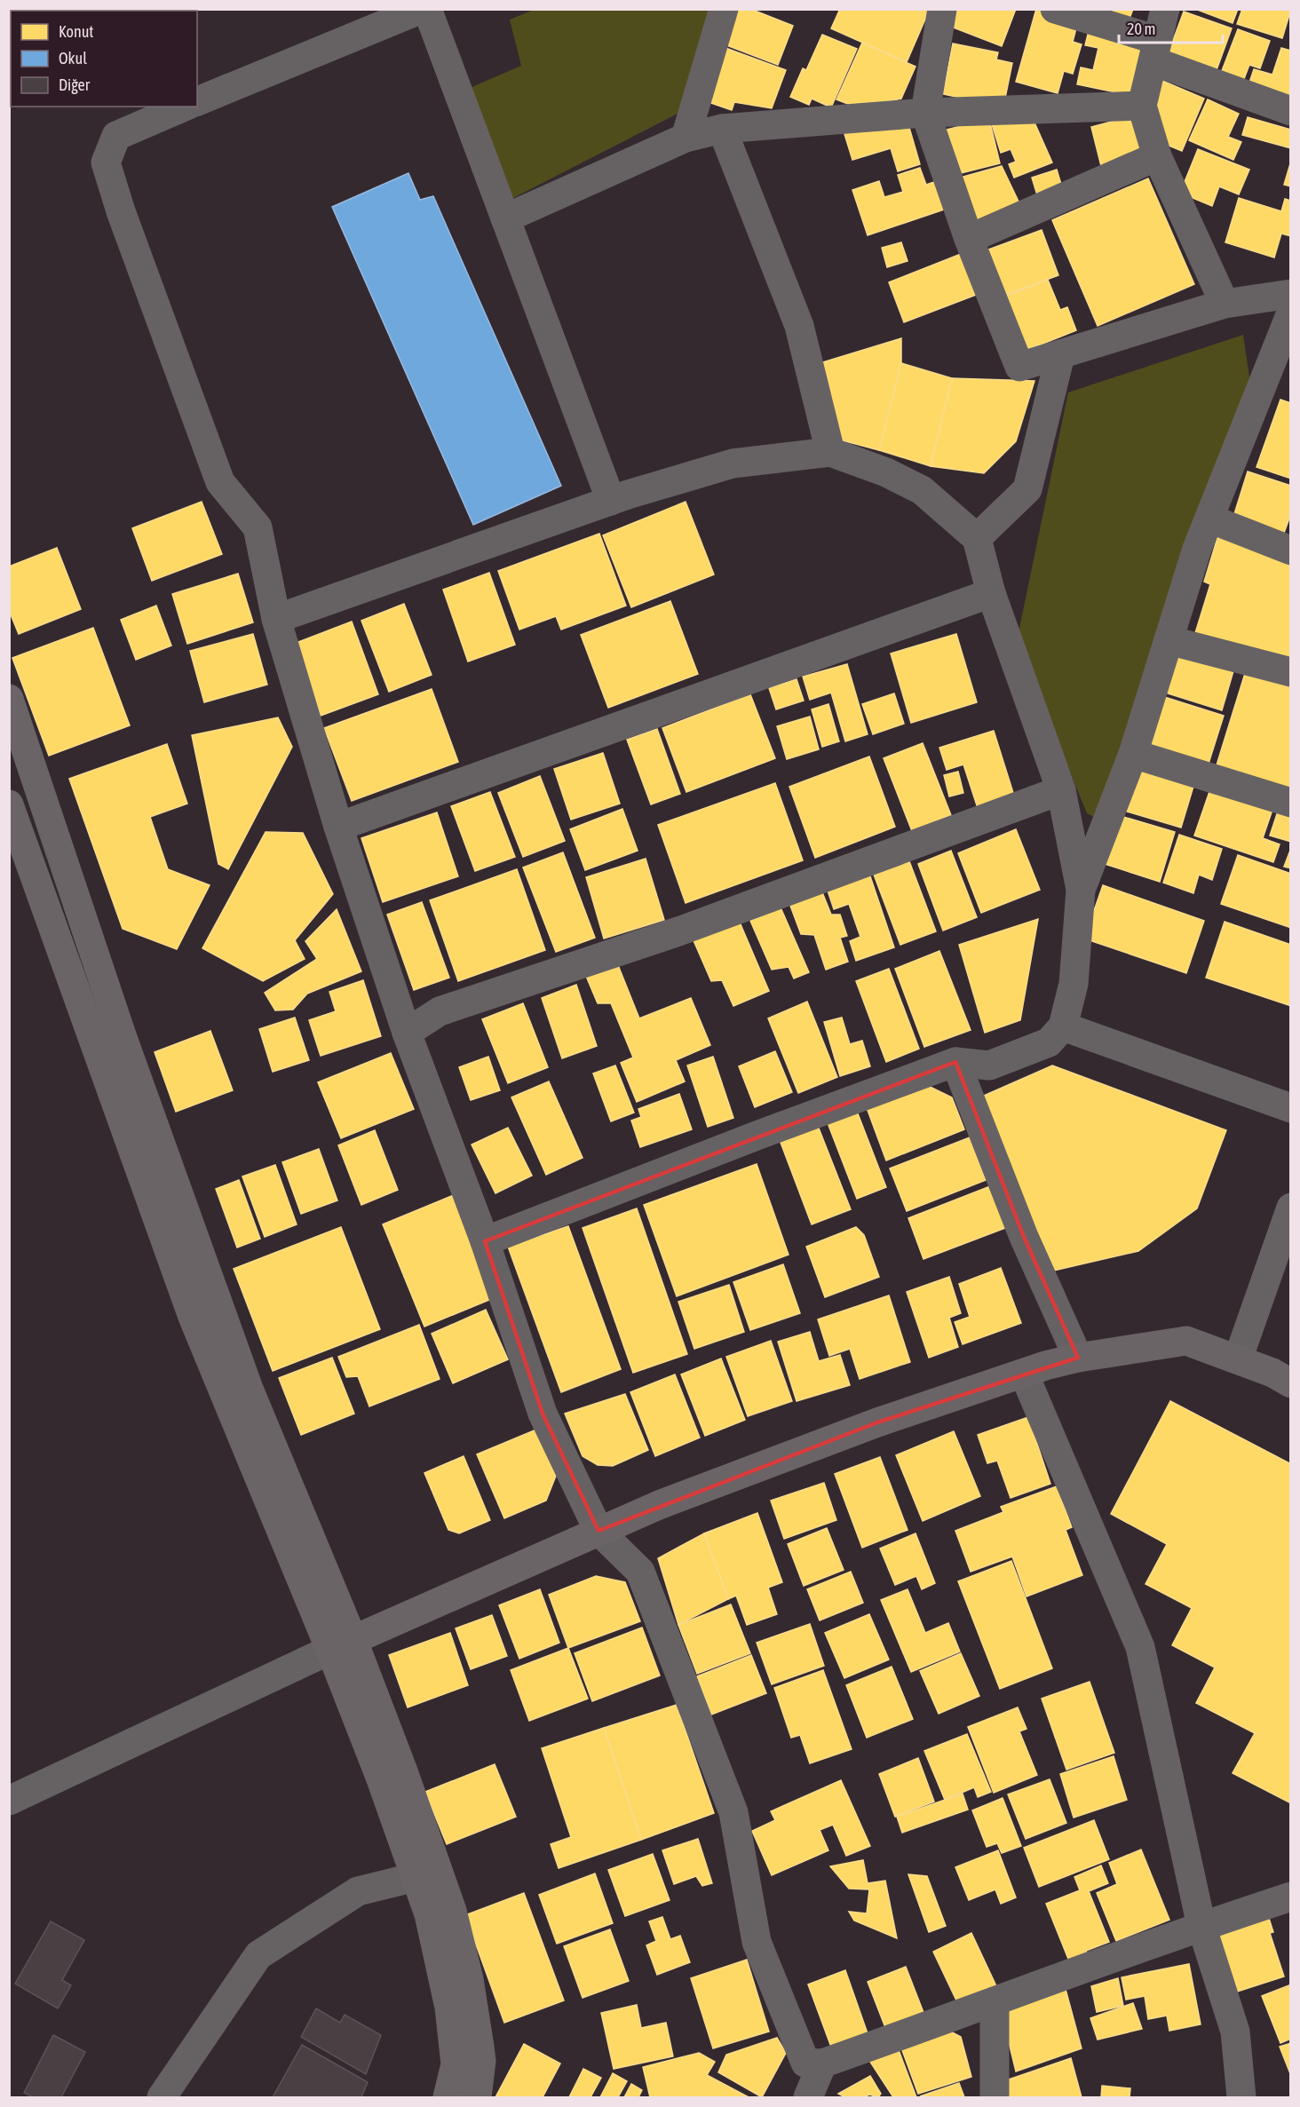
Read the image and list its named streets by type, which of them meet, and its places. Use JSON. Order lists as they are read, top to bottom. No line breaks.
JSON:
{"legend":["Konut","Okul","Diğer"],"scale_bar":"20 m"}
